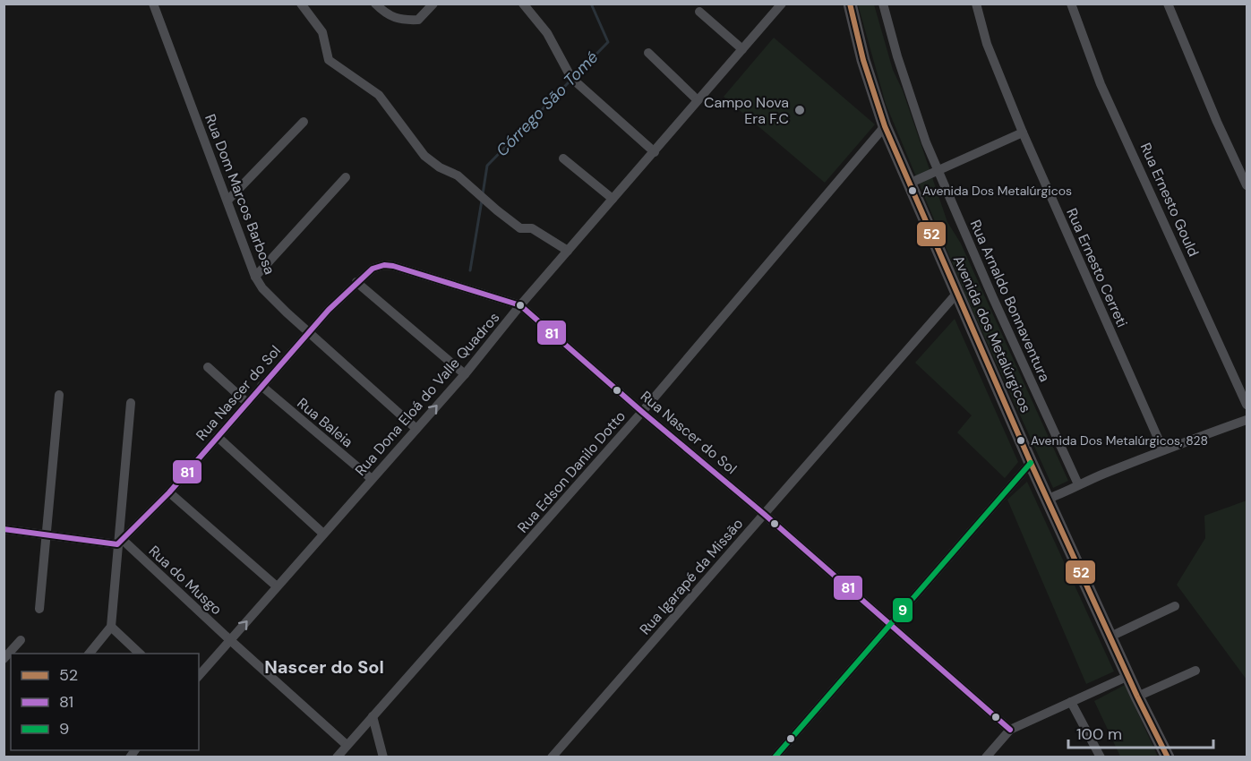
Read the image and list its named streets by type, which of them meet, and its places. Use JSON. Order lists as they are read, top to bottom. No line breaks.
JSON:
{"streets":{"main road":["Avenida dos Metalúrgicos"],"street":["Rua Dom Marcos Barbosa","Rua Ernesto Gould","Rua Ernesto Cerreti","Rua Arnaldo Bonnaventura","Rua Nascer do Sol","Rua Dona Eloá do Valle Quadros","Rua Baleia","Rua Edson Danilo Dotto","Rua Igarapé da Missão","Rua do Musgo"]},"crossings":[["Rua Dom Marcos Barbosa","Rua Nascer do Sol"],["Rua Dom Marcos Barbosa","Rua Dona Eloá do Valle Quadros"],["Avenida dos Metalúrgicos","Rua Edson Danilo Dotto"],["Avenida dos Metalúrgicos","Rua Igarapé da Missão"],["Rua Nascer do Sol","Rua Dona Eloá do Valle Quadros"],["Rua Nascer do Sol","Rua Baleia"],["Rua Nascer do Sol","Rua Edson Danilo Dotto"],["Rua Nascer do Sol","Rua Igarapé da Missão"],["Rua Nascer do Sol","Rua do Musgo"],["Rua Dona Eloá do Valle Quadros","Rua Baleia"],["Rua Dona Eloá do Valle Quadros","Rua do Musgo"],["Rua Edson Danilo Dotto","Rua do Musgo"]],"districts":["Nascer do Sol"],"water":["Córrego São Tomé"],"places":["Campo Nova Era F.C","Avenida Dos Metalúrgicos","Avenida Dos Metalúrgicos, 828"],"lines":["transit line 52","transit line 81","transit line 9"],"legend":["52","81","9"],"scale_bar":"100 m"}
